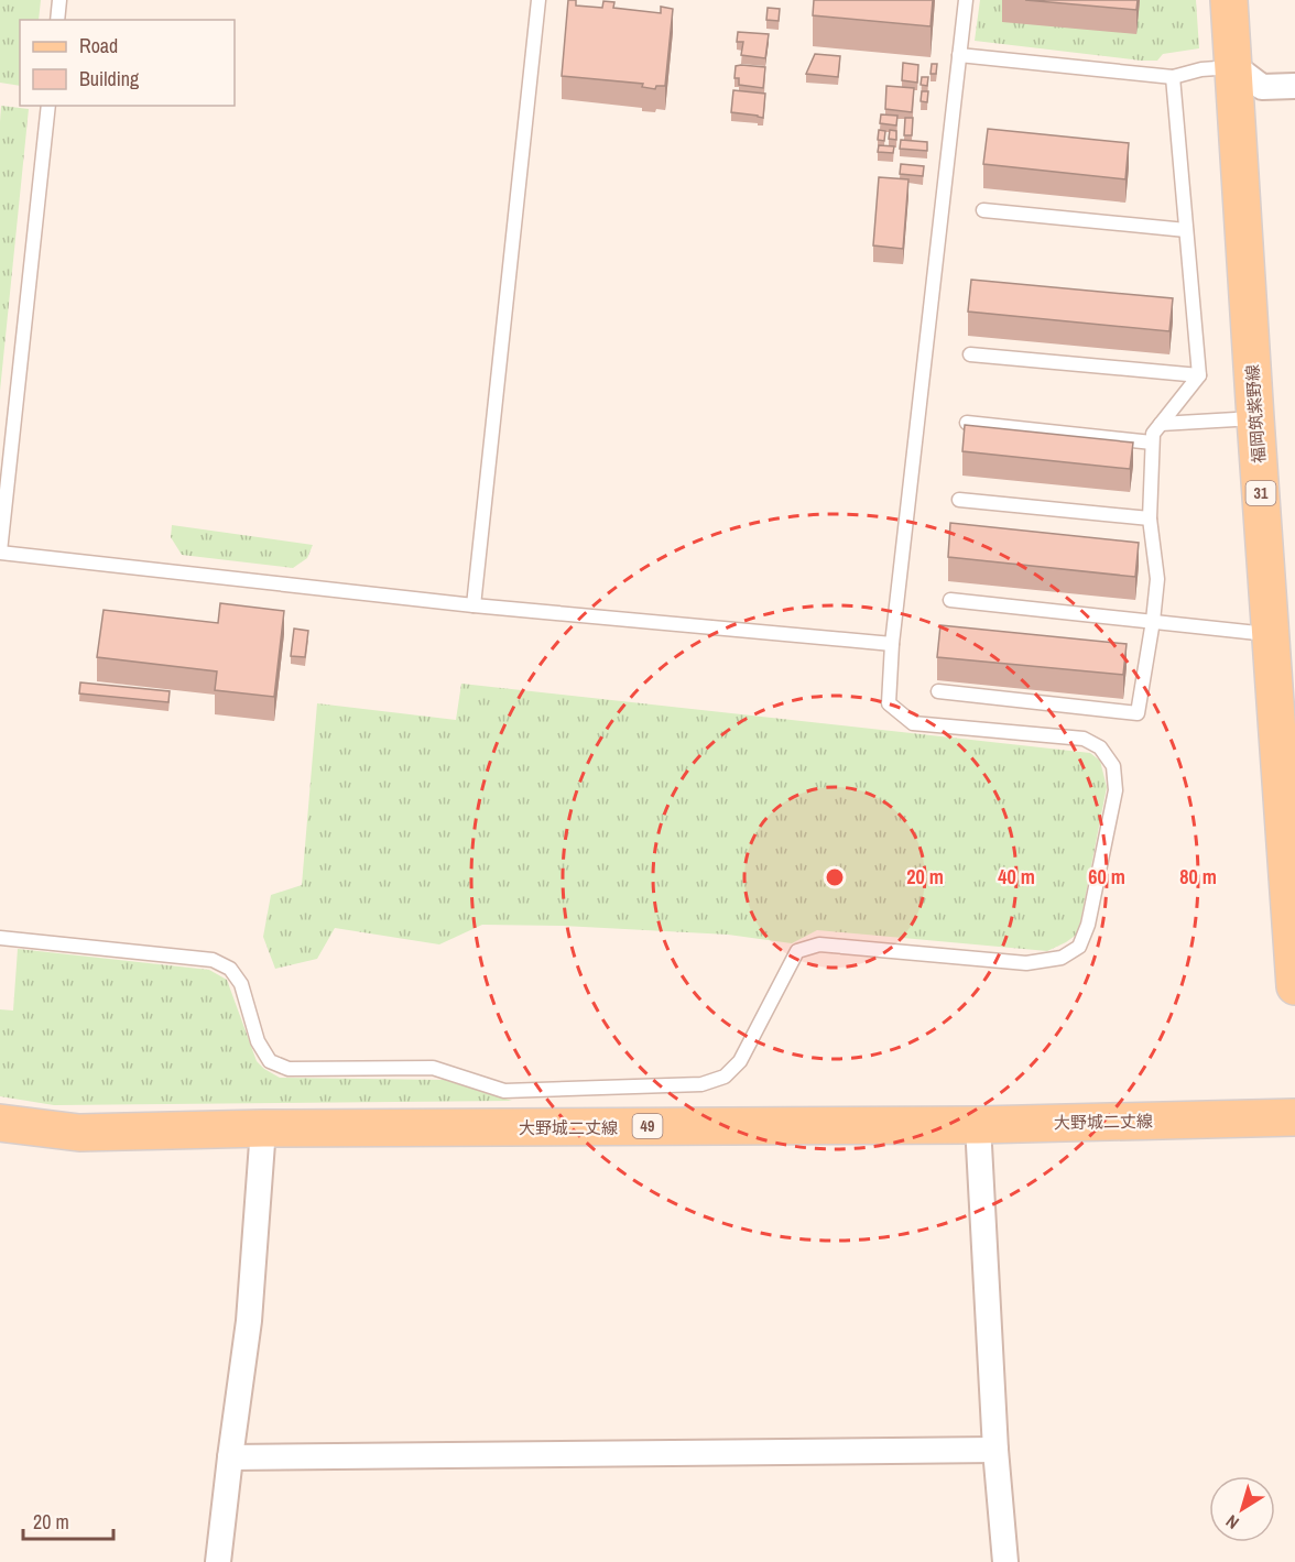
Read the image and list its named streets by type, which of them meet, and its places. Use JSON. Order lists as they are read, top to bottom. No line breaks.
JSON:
{"streets":{"main road":["福岡筑紫野線","31","大野城二丈線","49"]},"legend":["Road","Building"],"scale_bar":"20 m","north":"bottom left","rings":["20 m","40 m","60 m","80 m"]}
